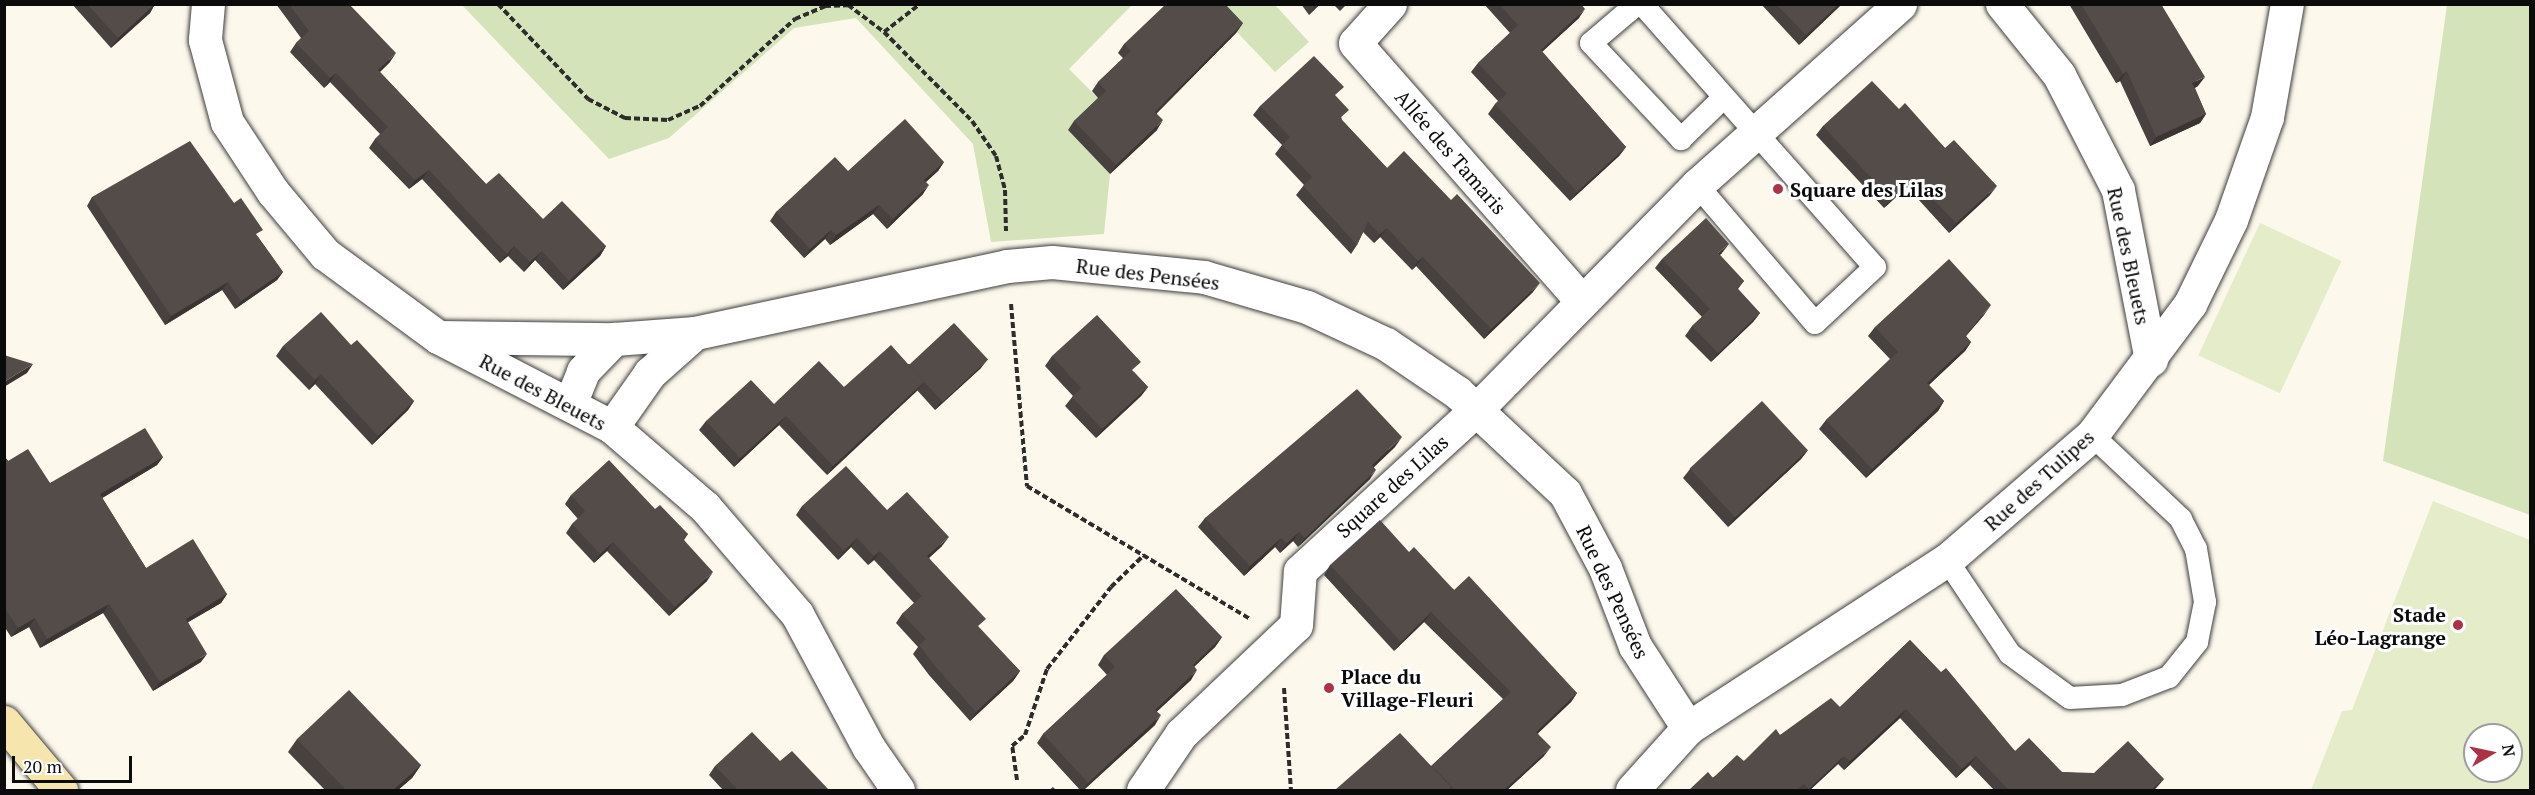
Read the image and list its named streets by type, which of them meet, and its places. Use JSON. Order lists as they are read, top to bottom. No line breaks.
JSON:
{"streets":{"street":["Allée des Tamaris","Rue des Bleuets","Rue des Pensées","Rue des Tulipes","Square des Lilas"]},"crossings":[["Allée des Tamaris","Square des Lilas"],["Rue des Bleuets","Rue des Pensées"],["Rue des Bleuets","Rue des Tulipes"],["Rue des Pensées","Rue des Tulipes"],["Rue des Pensées","Square des Lilas"]],"places":["Square des Lilas","Stade Léo-Lagrange","Place du Village-Fleuri"],"scale_bar":"20 m","north":"right"}
